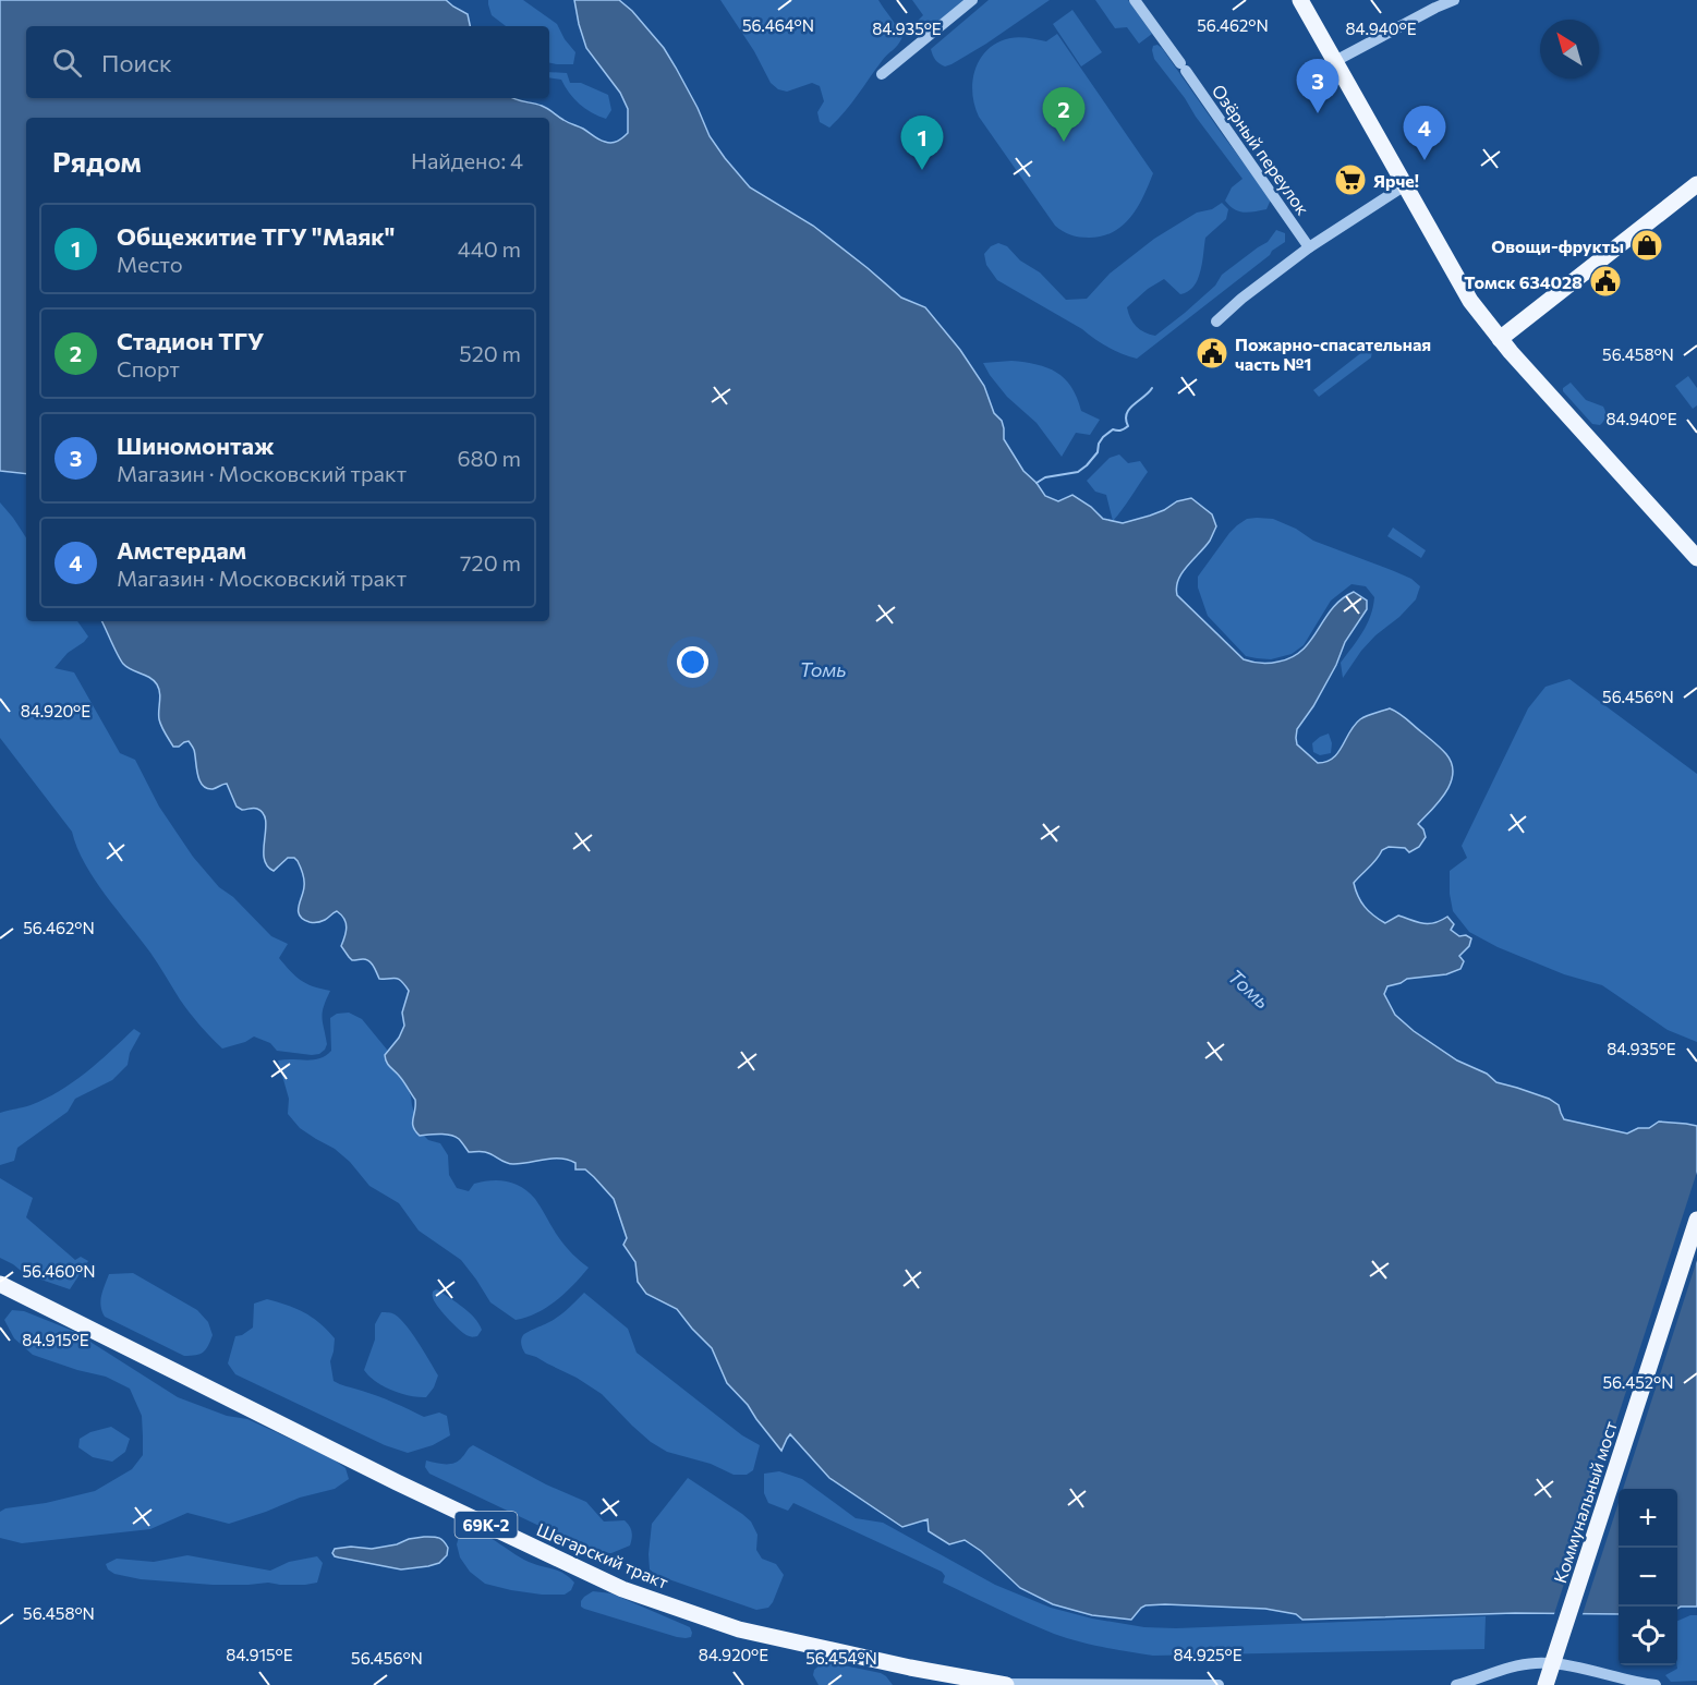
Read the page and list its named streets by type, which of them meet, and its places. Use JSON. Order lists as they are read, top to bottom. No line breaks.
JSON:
{"streets":{"main road":["Коммунальный мост","69К-2","Шегарский тракт"],"street":["Озёрный переулок"]},"water":["Томь"],"places":{"supermarket":["Ярче!"],"shop":["Овощи-фрукты"],"public building":["Томск 634028","Пожарно-спасательная часть №1"]},"north":"top left","page":{"search":"Поиск","pins":["3","2","4","1"],"heading":["Рядом","Найдено: 4"],"list":[{"mark":"1","name":"Общежитие ТГУ \"Маяк\"","note":"Место","value":"440 m"},{"mark":"2","name":"Стадион ТГУ","note":"Спорт","value":"520 m"},{"mark":"3","name":"Шиномонтаж","note":"Магазин · Московский тракт","value":"680 m"},{"mark":"4","name":"Амстердам","note":"Магазин · Московский тракт","value":"720 m"}],"map_buttons":["+","−"]},"coordinates":["56.464°N","56.462°N","84.935°E","84.940°E","56.458°N","56.456°N","84.920°E","56.460°N","84.915°E","56.452°N","84.925°E","56.454°N"]}
